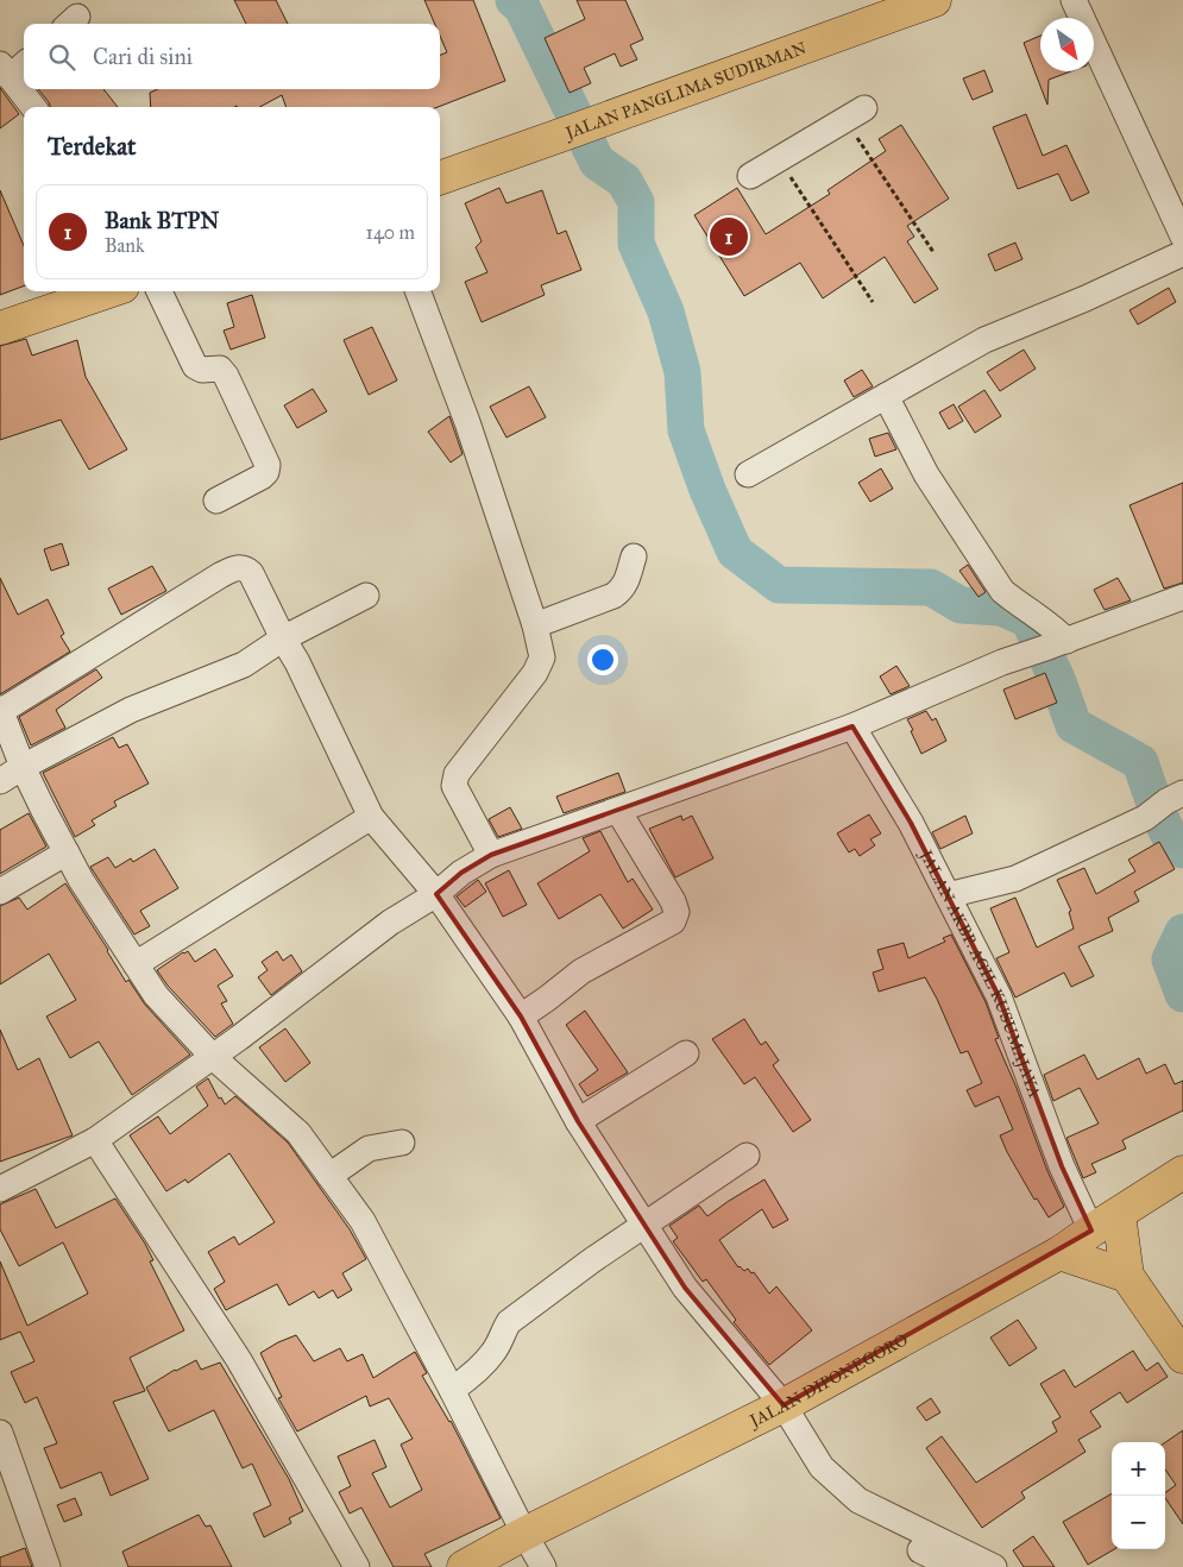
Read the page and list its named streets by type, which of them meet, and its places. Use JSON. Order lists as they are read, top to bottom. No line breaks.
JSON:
{"streets":{"main road":["JALAN PANGLIMA SUDIRMAN","JALAN DIPONEGORO"],"street":["JALAN AKBP. AGIL KUSUMAJAYA"]},"crossings":[["JALAN AKBP. AGIL KUSUMAJAYA","JALAN DIPONEGORO"]],"north":"bottom right","page":{"search":"Cari di sini","heading":"Terdekat","list":[{"mark":"1","name":"Bank BTPN","note":"Bank","value":"140 m"}],"pins":"1","map_buttons":["+","−"]}}
